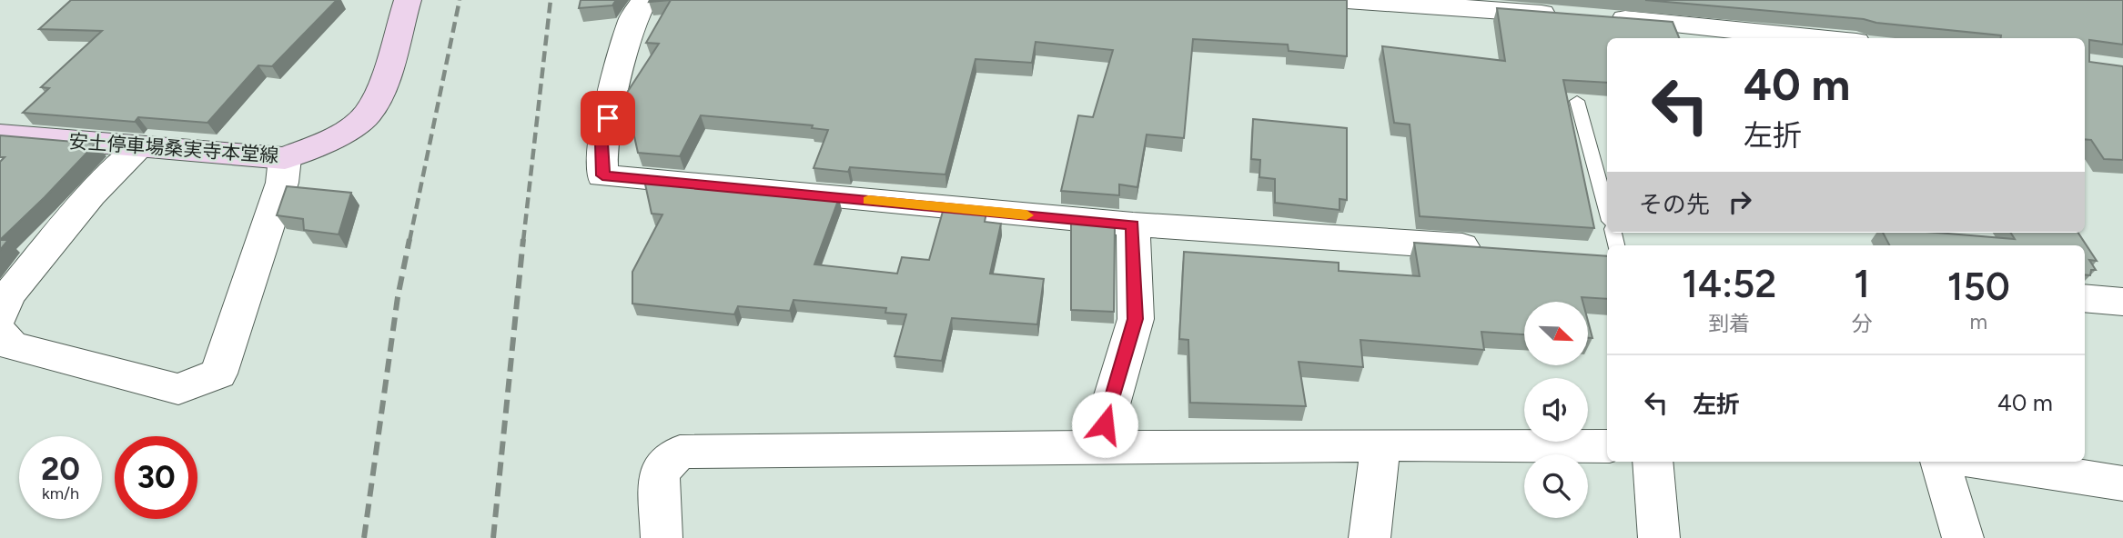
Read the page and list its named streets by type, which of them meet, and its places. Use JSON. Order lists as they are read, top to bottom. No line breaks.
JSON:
{"streets":{"main road":["安土停車場桑実寺本堂線"]},"north":"bottom right","page":{"turn":["40 m","左折"],"then":"その先","eta":["14:52","到着","1","分","150","m"],"list":[{"name":"左折","value":"40 m"}],"speed":"20 km/h","limit":"30"}}
